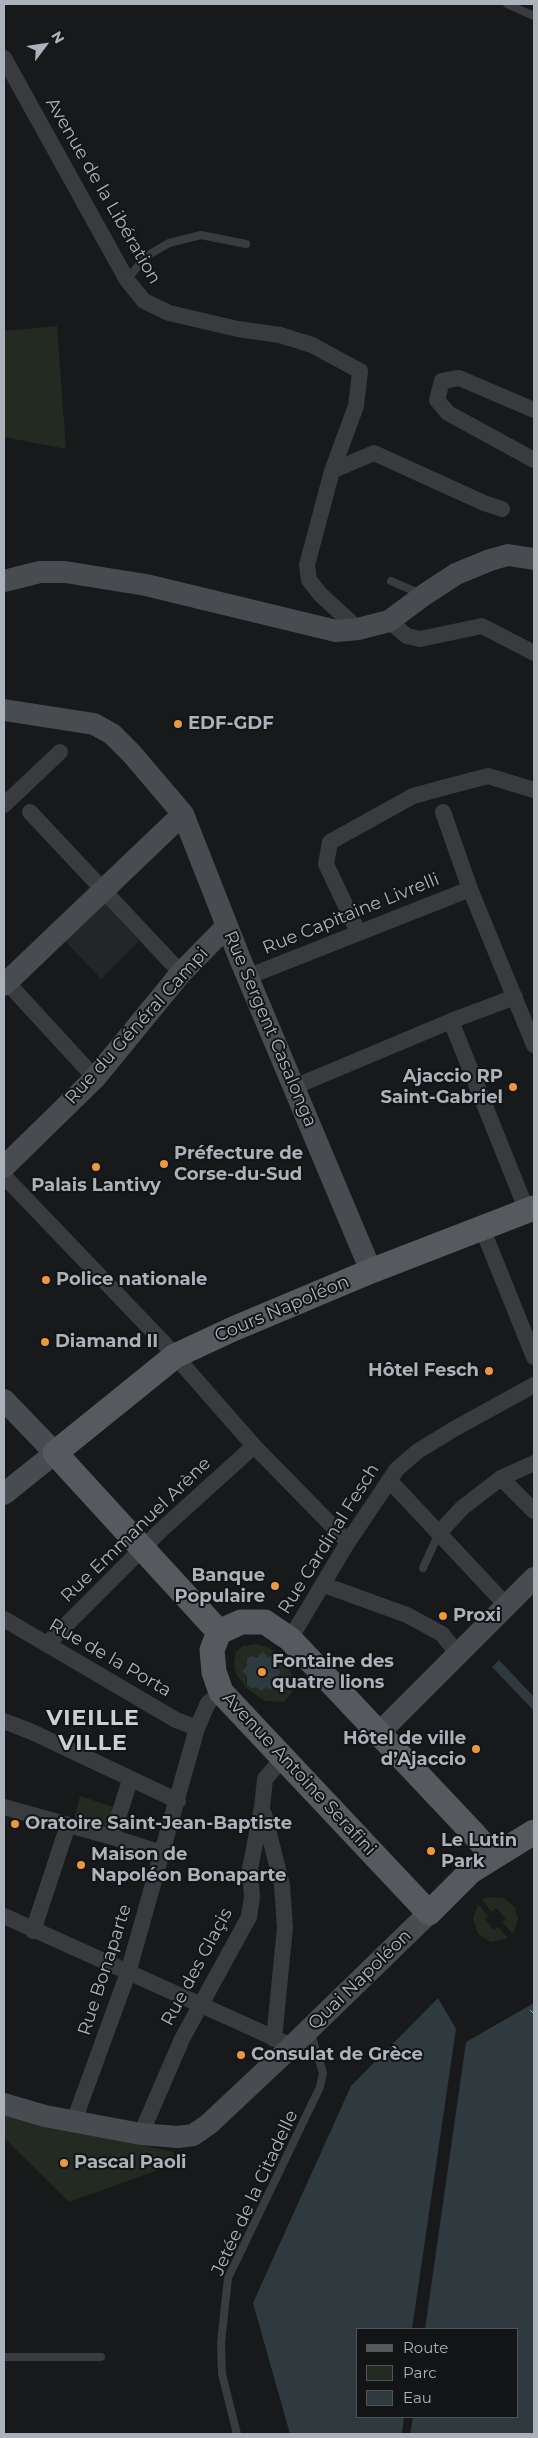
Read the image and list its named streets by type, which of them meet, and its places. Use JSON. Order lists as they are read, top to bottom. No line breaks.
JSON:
{"streets":{"main road":["Rue du Général Campi","Rue Sergent Casalonga","Cours Napoléon","Avenue Antoine Serafini","Quai Napoléon"],"street":["Avenue de la Libération","Rue Capitaine Livrelli","Rue Emmanuel Arène","Rue Cardinal Fesch","Rue de la Porta","Rue des Glaçis","Rue Bonaparte"],"lane":["Jetée de la Citadelle"]},"crossings":[["Rue Capitaine Livrelli","Rue Sergent Casalonga"],["Rue du Général Campi","Rue Sergent Casalonga"],["Rue Sergent Casalonga","Cours Napoléon"],["Rue Emmanuel Arène","Rue de la Porta"],["Rue de la Porta","Rue Bonaparte"],["Avenue Antoine Serafini","Rue des Glaçis"],["Avenue Antoine Serafini","Rue Bonaparte"],["Avenue Antoine Serafini","Quai Napoléon"],["Rue des Glaçis","Quai Napoléon"],["Rue Bonaparte","Quai Napoléon"],["Quai Napoléon","Jetée de la Citadelle"]],"districts":["VIEILLE VILLE"],"places":["EDF-GDF","Ajaccio RP Saint-Gabriel","Préfecture de Corse-du-Sud","Palais Lantivy","Police nationale","Diamand II","Hôtel Fesch","Banque Populaire","Proxi","Fontaine des quatre lions","Hôtel de ville d’Ajaccio","Oratoire Saint-Jean-Baptiste","Le Lutin Park","Maison de Napoléon Bonaparte","Consulat de Grèce","Pascal Paoli"],"legend":["Route","Parc","Eau"],"north":"top right"}
